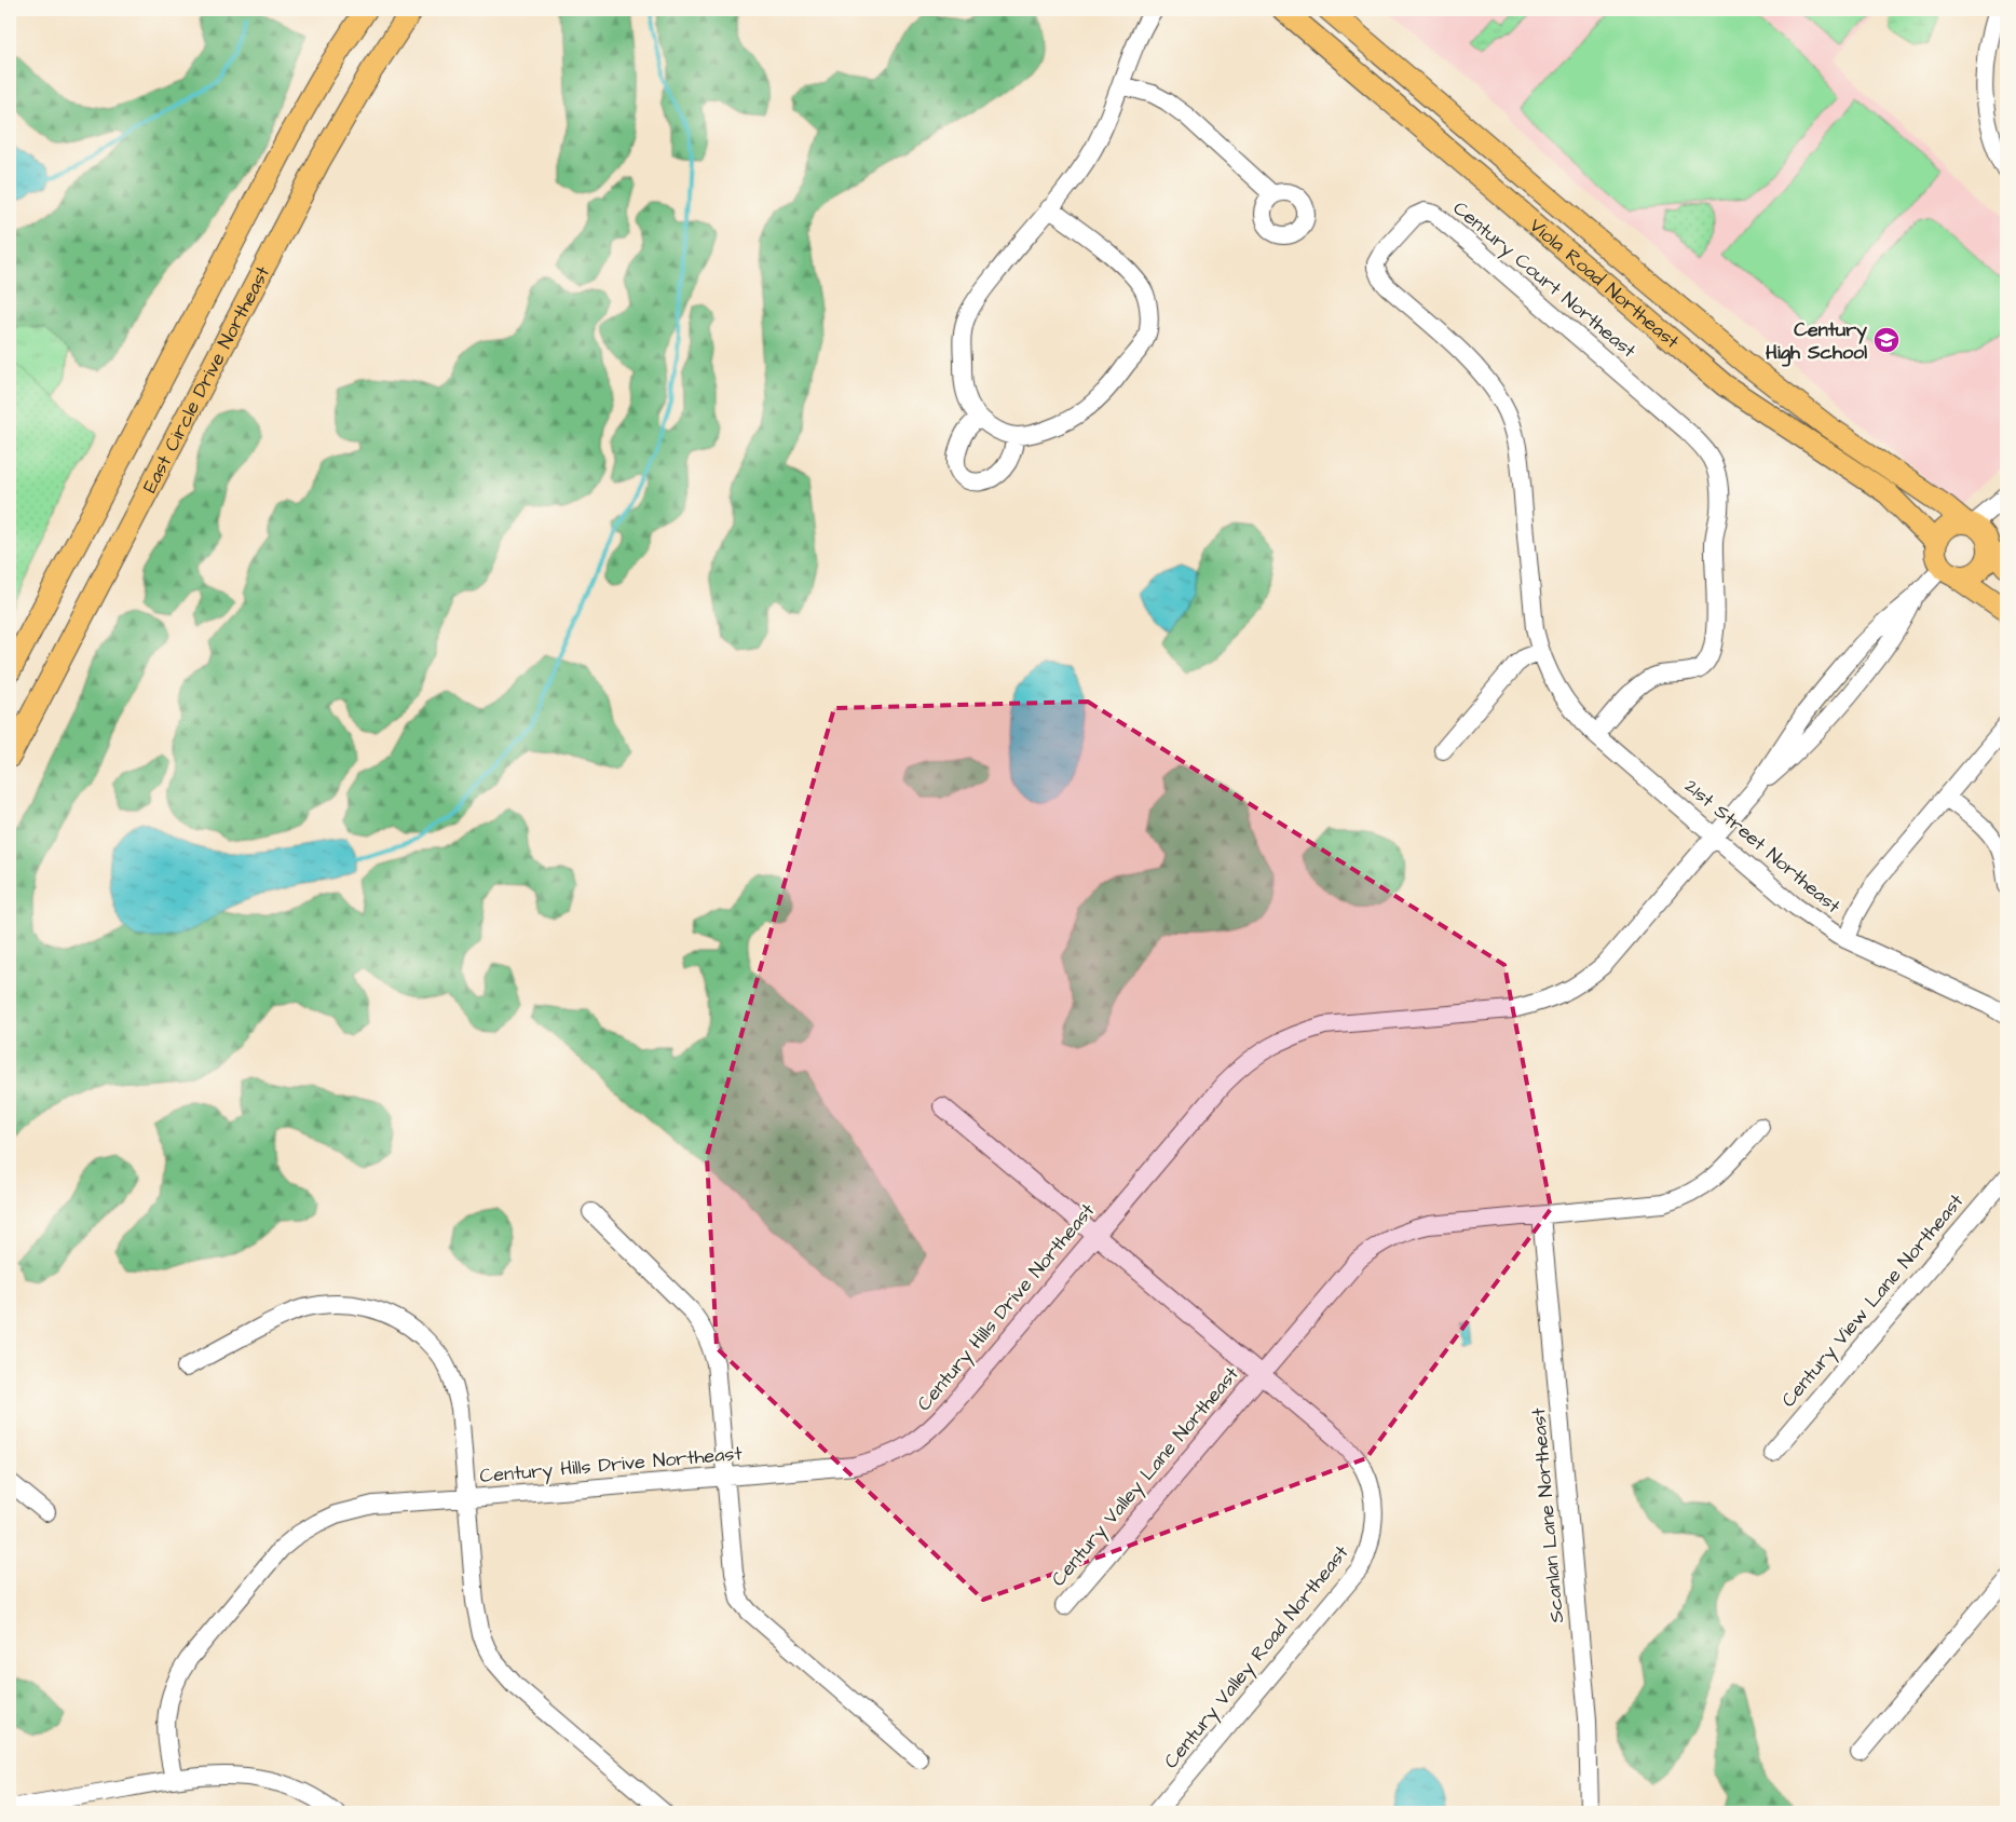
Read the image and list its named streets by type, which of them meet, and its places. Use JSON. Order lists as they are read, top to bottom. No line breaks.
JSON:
{"streets":{"main road":["Viola Road Northeast","East Circle Drive Northeast"],"street":["Century Court Northeast","21st Street Northeast","Century View Lane Northeast","Century Hills Drive Northeast","Century Valley Lane Northeast","Scanlan Lane Northeast","Century Valley Road Northeast"]},"crossings":[["Century Court Northeast","21st Street Northeast"],["Viola Road Northeast","Century Hills Drive Northeast"],["21st Street Northeast","Century Hills Drive Northeast"],["Century Hills Drive Northeast","Century Valley Road Northeast"],["Century Valley Lane Northeast","Scanlan Lane Northeast"],["Century Valley Lane Northeast","Century Valley Road Northeast"]],"places":{"school or university":["Century High School"]}}
